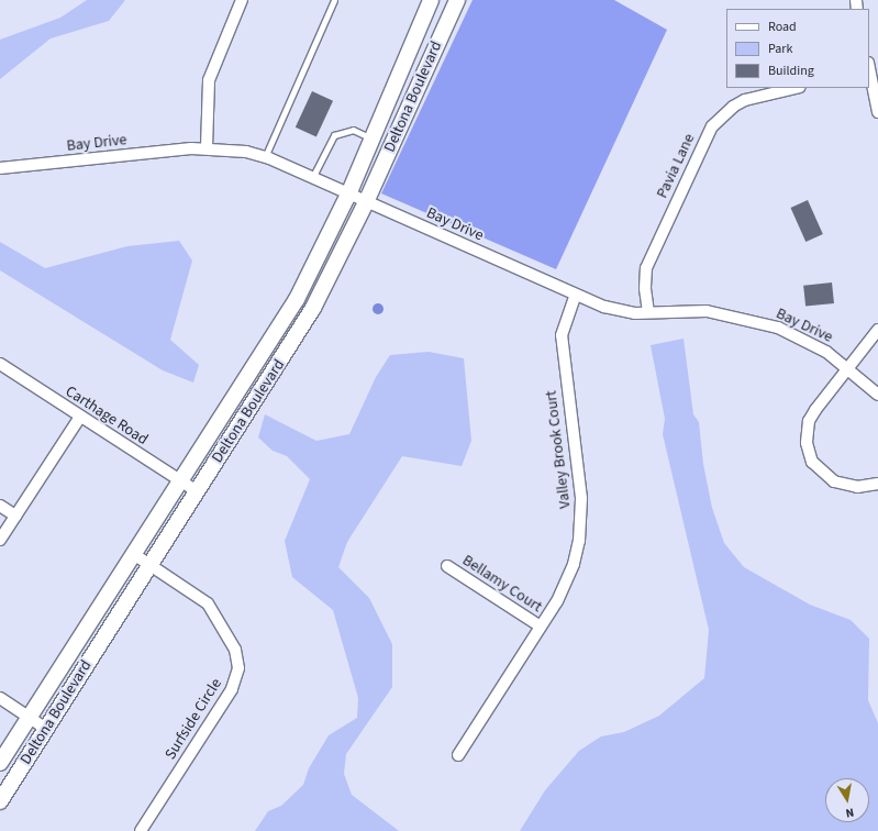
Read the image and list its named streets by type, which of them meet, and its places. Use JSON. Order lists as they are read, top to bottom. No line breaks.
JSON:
{"streets":{"main road":["Deltona Boulevard"],"street":["Bay Drive","Pavia Lane","Carthage Road","Valley Brook Court","Bellamy Court","Surfside Circle"]},"crossings":[["Deltona Boulevard","Bay Drive"],["Deltona Boulevard","Carthage Road"],["Deltona Boulevard","Surfside Circle"],["Bay Drive","Pavia Lane"],["Bay Drive","Valley Brook Court"],["Valley Brook Court","Bellamy Court"]],"legend":["Road","Park","Building"],"north":"bottom"}
